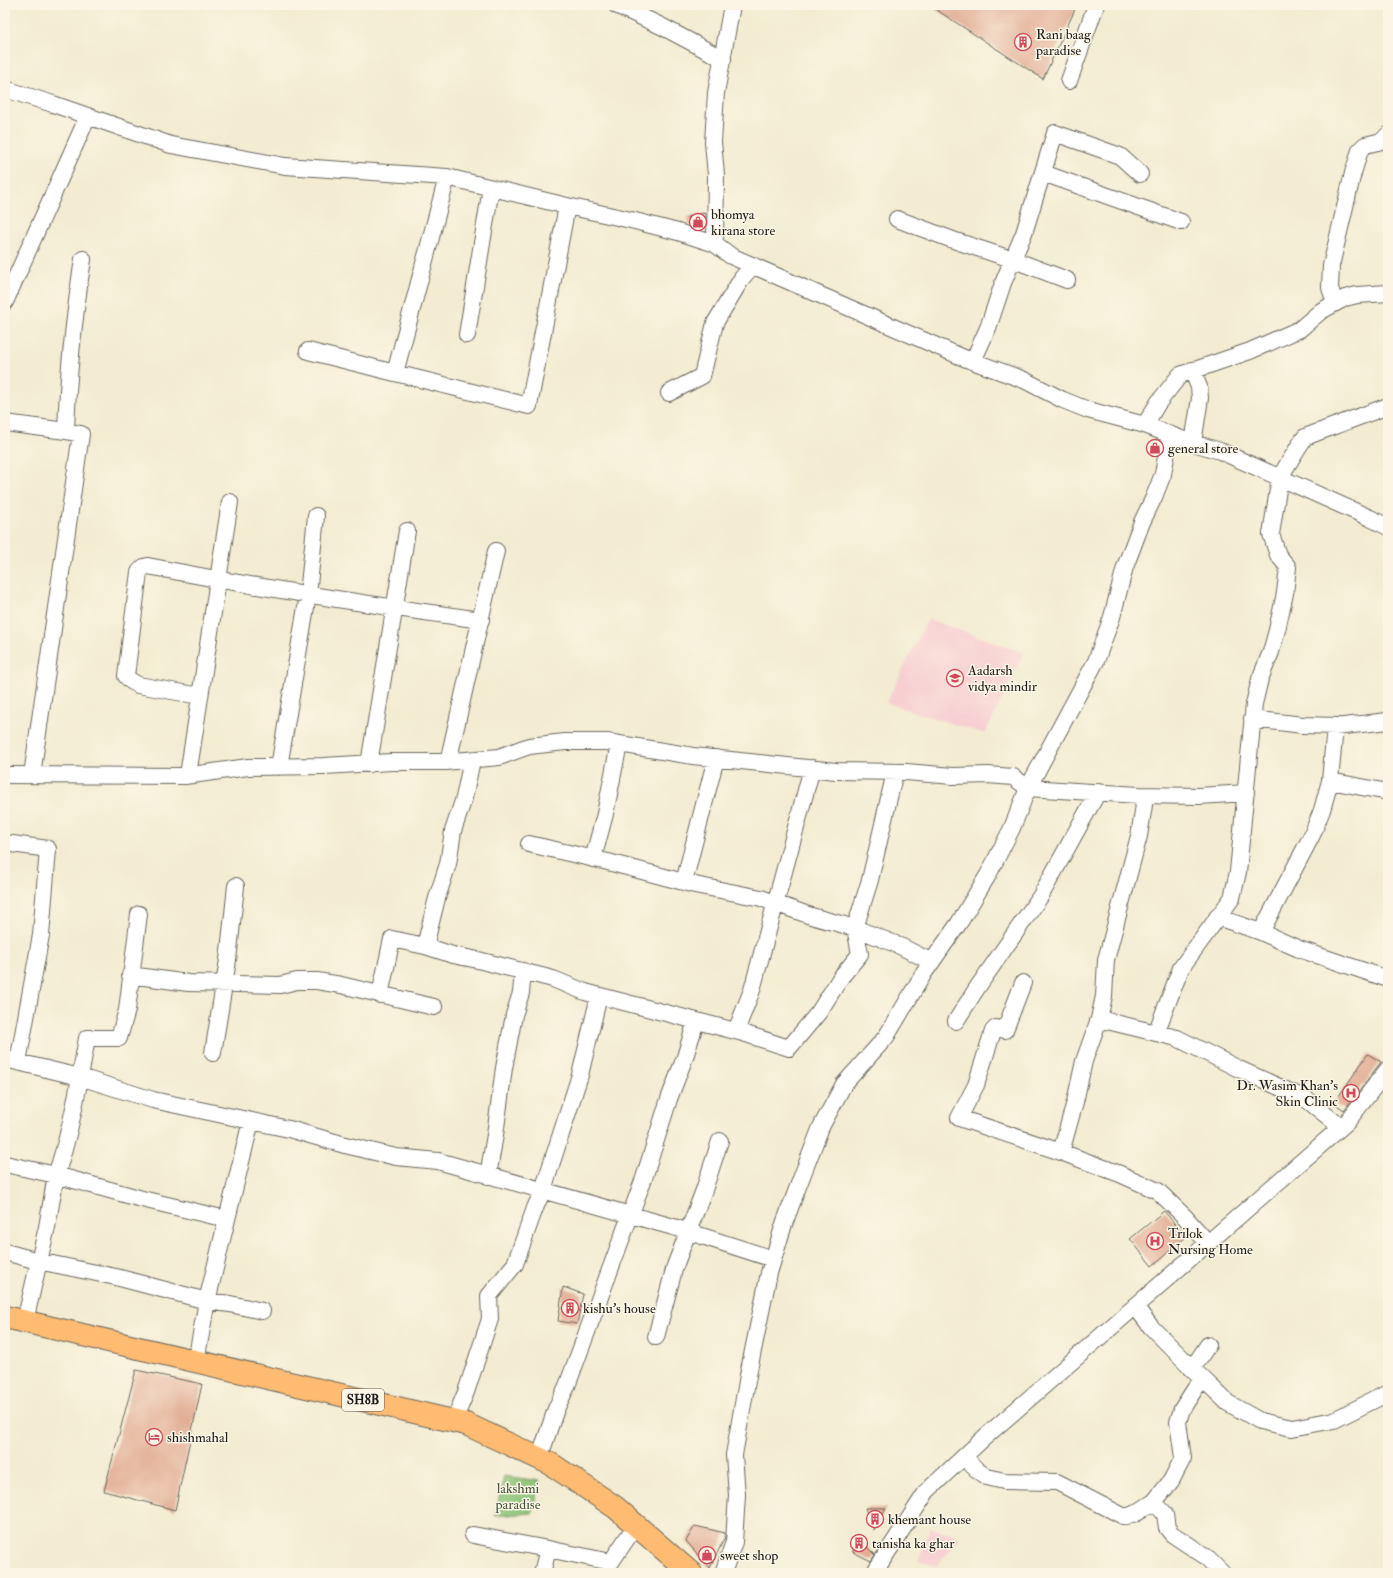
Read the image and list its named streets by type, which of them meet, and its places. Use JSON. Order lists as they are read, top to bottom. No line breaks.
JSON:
{"streets":{"main road":["SH8B"]},"parks":["lakshmi paradise"],"places":{"building":["Rani baag paradise","kishu's house","khemant house","tanisha ka ghar"],"shop":["bhomya kirana store","general store","sweet shop"],"school or university":["Aadarsh vidya mindir"],"hospital":["Dr. Wasim Khan's Skin Clinic","Trilok Nursing Home"],"hotel":["shishmahal"]}}
